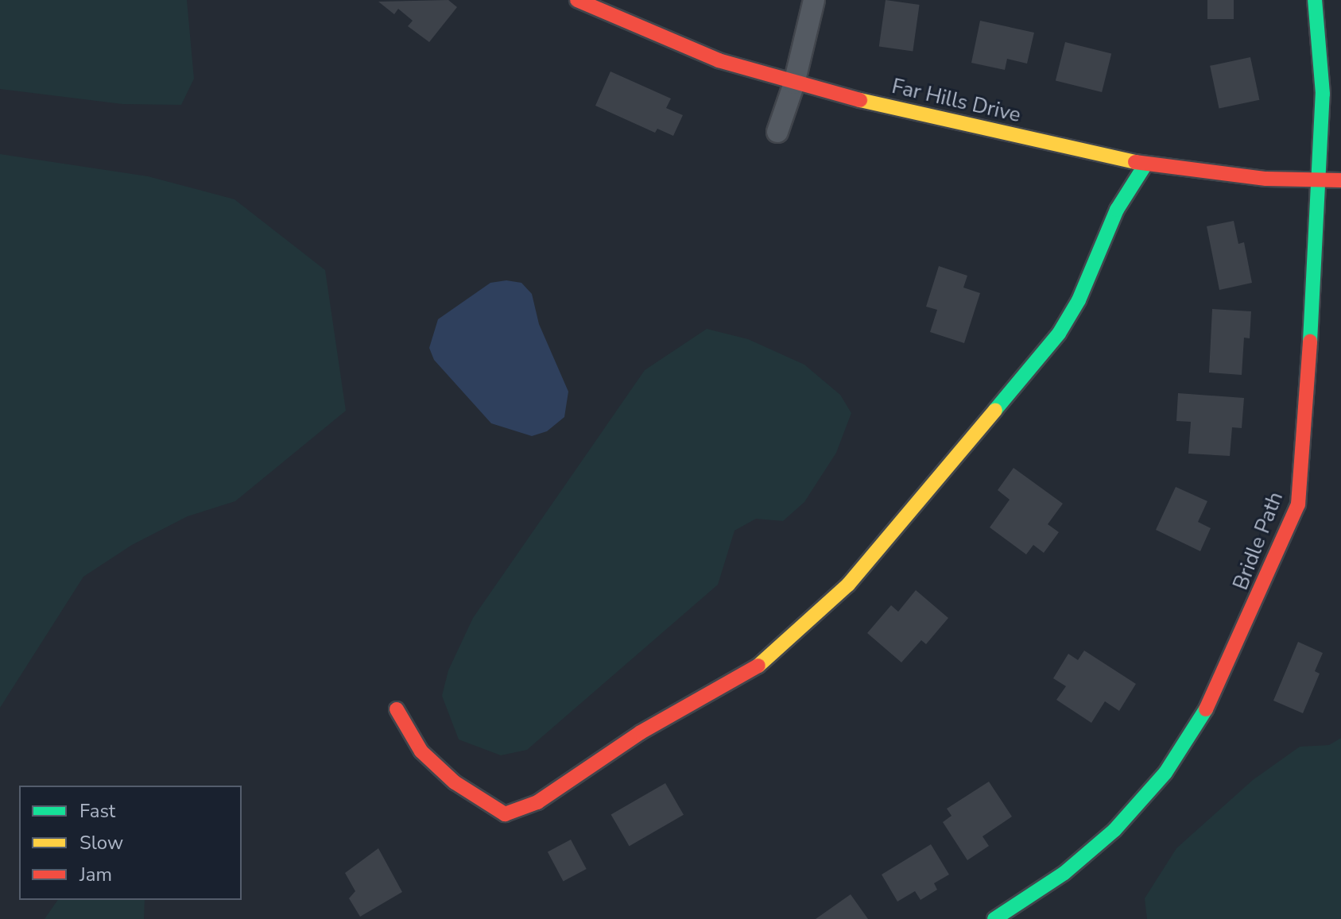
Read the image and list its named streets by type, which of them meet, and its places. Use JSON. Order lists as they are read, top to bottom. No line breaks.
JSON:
{"streets":{"street":["Far Hills Drive","Bridle Path"]},"crossings":[["Far Hills Drive","Bridle Path"]],"legend":["Fast","Slow","Jam"]}
